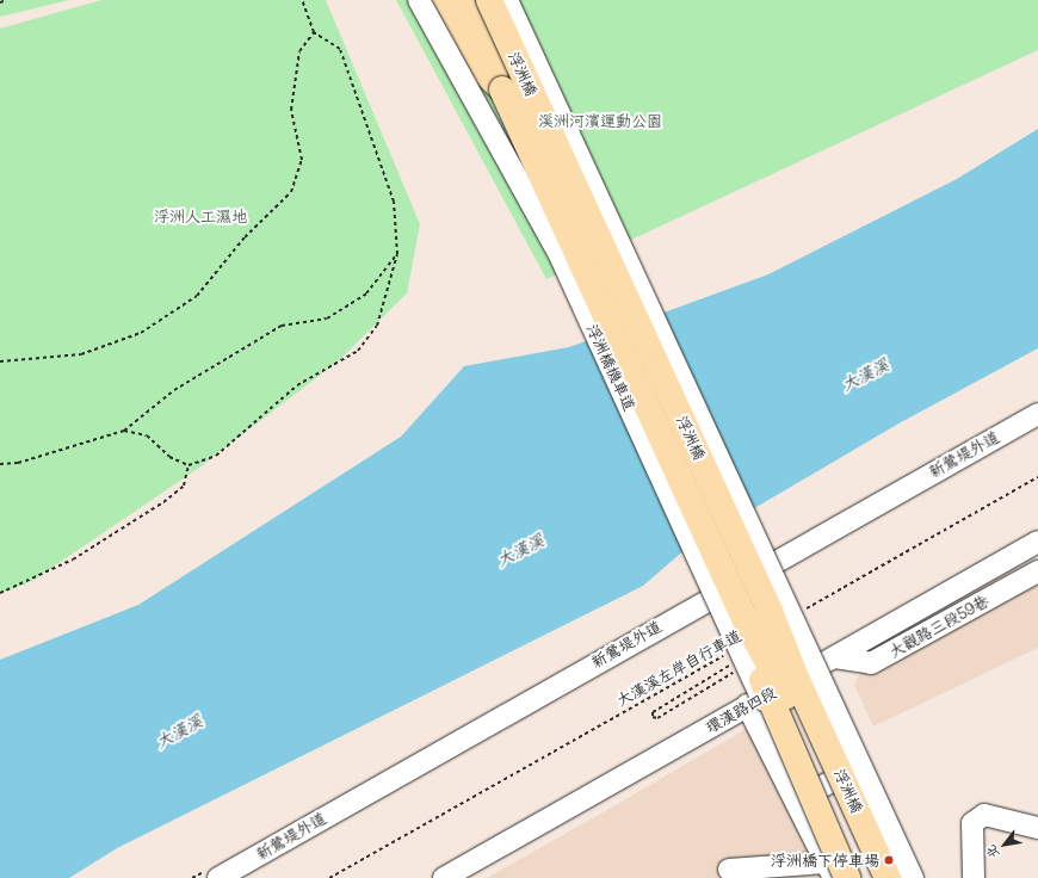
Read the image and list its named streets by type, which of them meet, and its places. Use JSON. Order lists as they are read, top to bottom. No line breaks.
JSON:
{"streets":{"main road":["浮洲橋"],"street":["浮洲橋機車道","新鶯堤外道","大觀路三段59巷","環漢路四段"],"path":["大漢溪左岸自行車道"]},"crossings":[["大觀路三段59巷","環漢路四段"]],"water":["大漢溪"],"parks":["溪洲河濱運動公園","浮洲人工濕地"],"places":["浮洲橋下停車場"],"north":"bottom left"}
